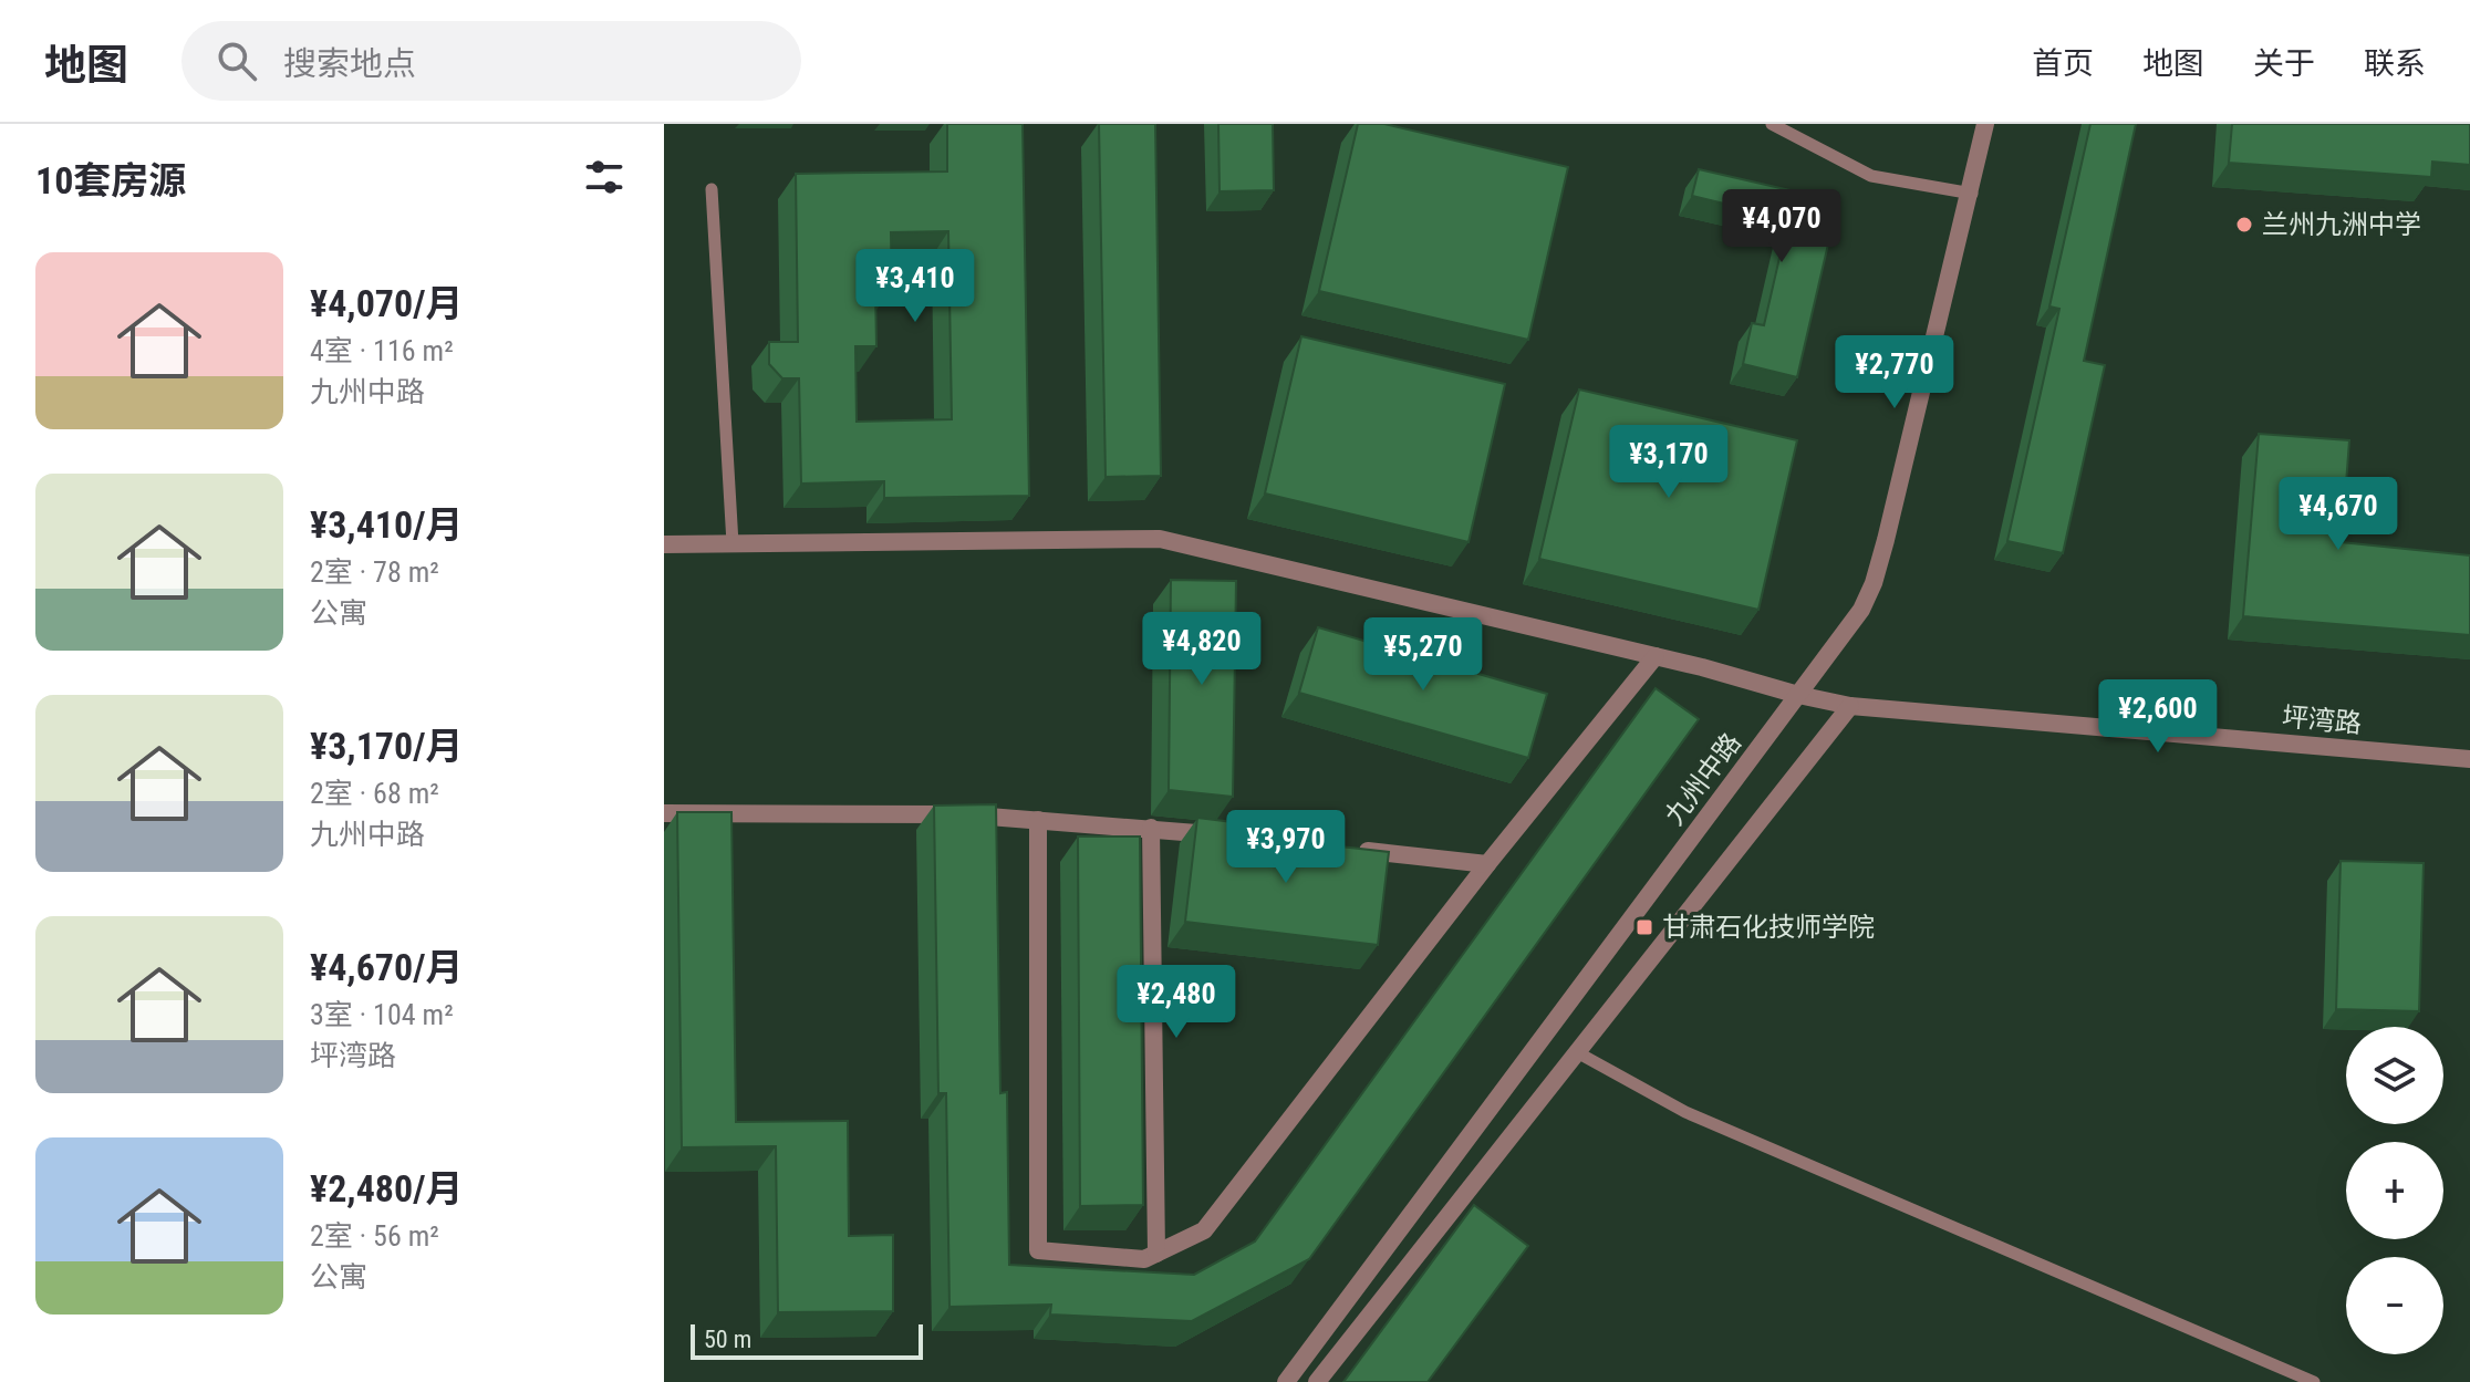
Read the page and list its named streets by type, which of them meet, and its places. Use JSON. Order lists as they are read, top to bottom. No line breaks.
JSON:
{"streets":{"street":["坪湾路","九州中路"]},"crossings":[["坪湾路","九州中路"]],"places":{"other":["兰州九洲中学"],"transit":["甘肃石化技师学院"]},"scale_bar":"50 m","page":{"header":"地图","search":"搜索地点","nav":["首页","地图","关于","联系"],"heading":"10套房源","price":["¥4,070","¥3,410","¥2,770","¥3,170","¥4,670","¥4,820","¥5,270","¥2,600","¥3,970","¥2,480"],"list":[{"name":"¥4,070/月","note":"4室 · 116 m² · 九州中路"},{"name":"¥3,410/月","note":"2室 · 78 m² · 公寓"},{"name":"¥3,170/月","note":"2室 · 68 m² · 九州中路"},{"name":"¥4,670/月","note":"3室 · 104 m² · 坪湾路"},{"name":"¥2,480/月","note":"2室 · 56 m² · 公寓"}],"map_buttons":["+","−"],"scale":"50 m"}}
